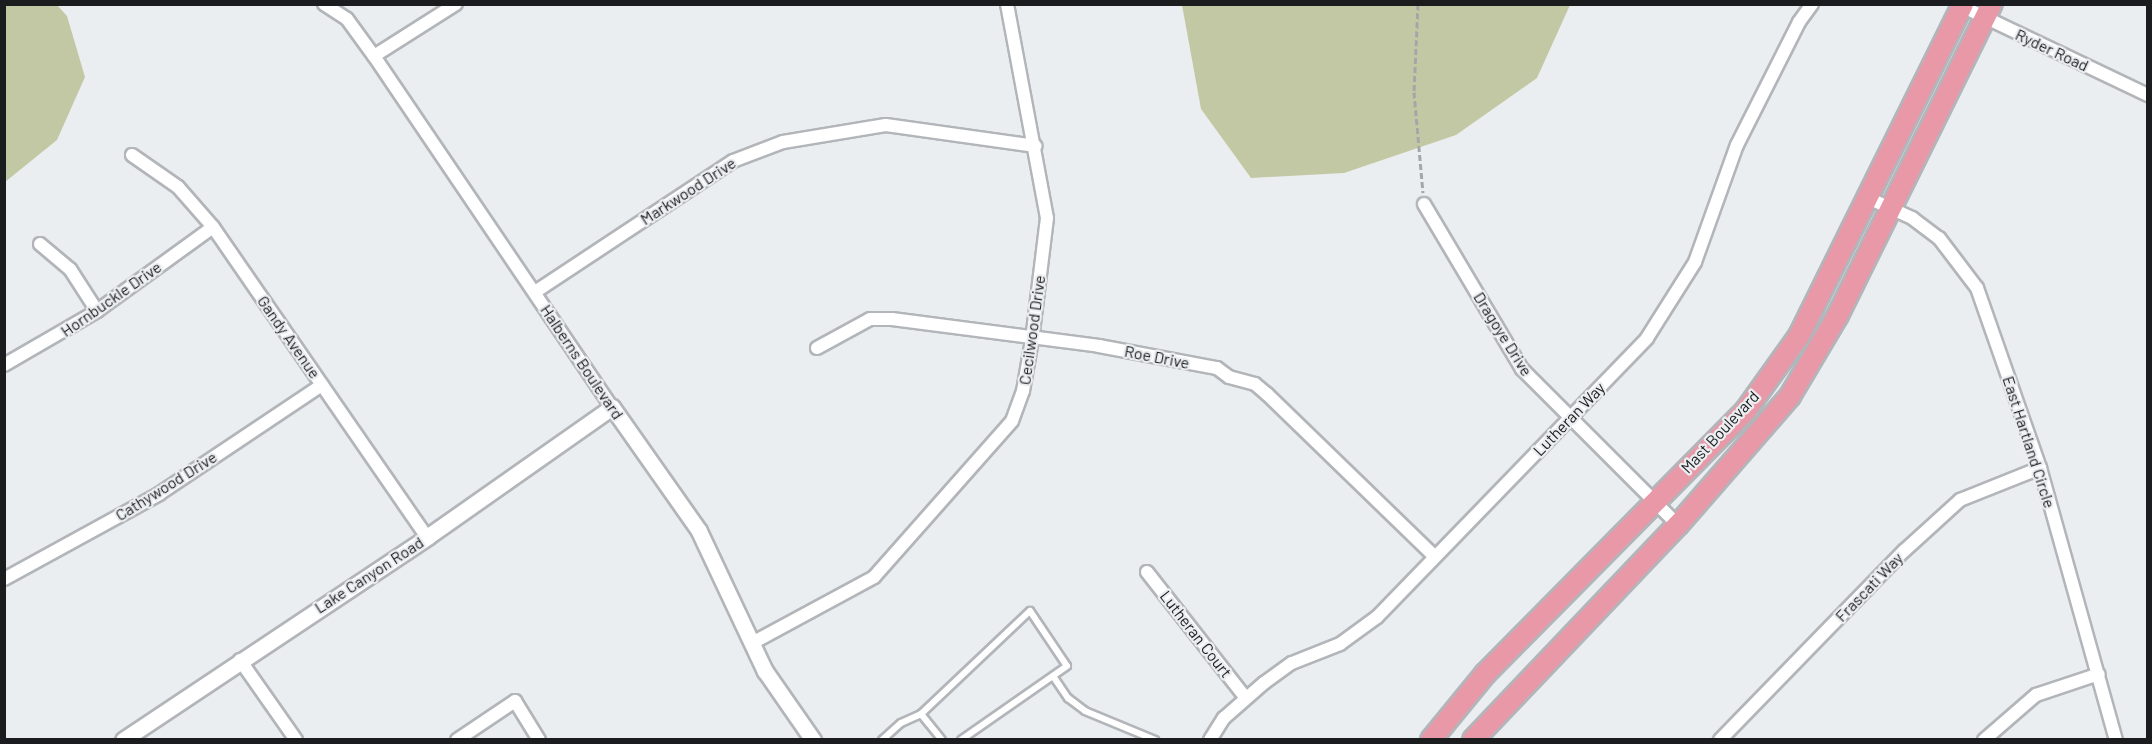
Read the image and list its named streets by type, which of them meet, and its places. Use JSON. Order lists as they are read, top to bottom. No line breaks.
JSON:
{"streets":{"main road":["Mast Boulevard"],"street":["Ryder Road","Markwood Drive","Hornbuckle Drive","Cecilwood Drive","Dragoye Drive","Gandy Avenue","Roe Drive","Halberns Boulevard","Lutheran Way","East Hartland Circle","Cathywood Drive","Lake Canyon Road","Frascati Way","Lutheran Court"]},"crossings":[["Ryder Road","Mast Boulevard"],["Markwood Drive","Cecilwood Drive"],["Markwood Drive","Halberns Boulevard"],["Hornbuckle Drive","Gandy Avenue"],["Cecilwood Drive","Roe Drive"],["Cecilwood Drive","Halberns Boulevard"],["Dragoye Drive","Lutheran Way"],["Dragoye Drive","Mast Boulevard"],["Gandy Avenue","Cathywood Drive"],["Gandy Avenue","Lake Canyon Road"],["Roe Drive","Lutheran Way"],["Halberns Boulevard","Lake Canyon Road"],["Lutheran Way","Lutheran Court"],["Mast Boulevard","East Hartland Circle"],["East Hartland Circle","Frascati Way"]]}
